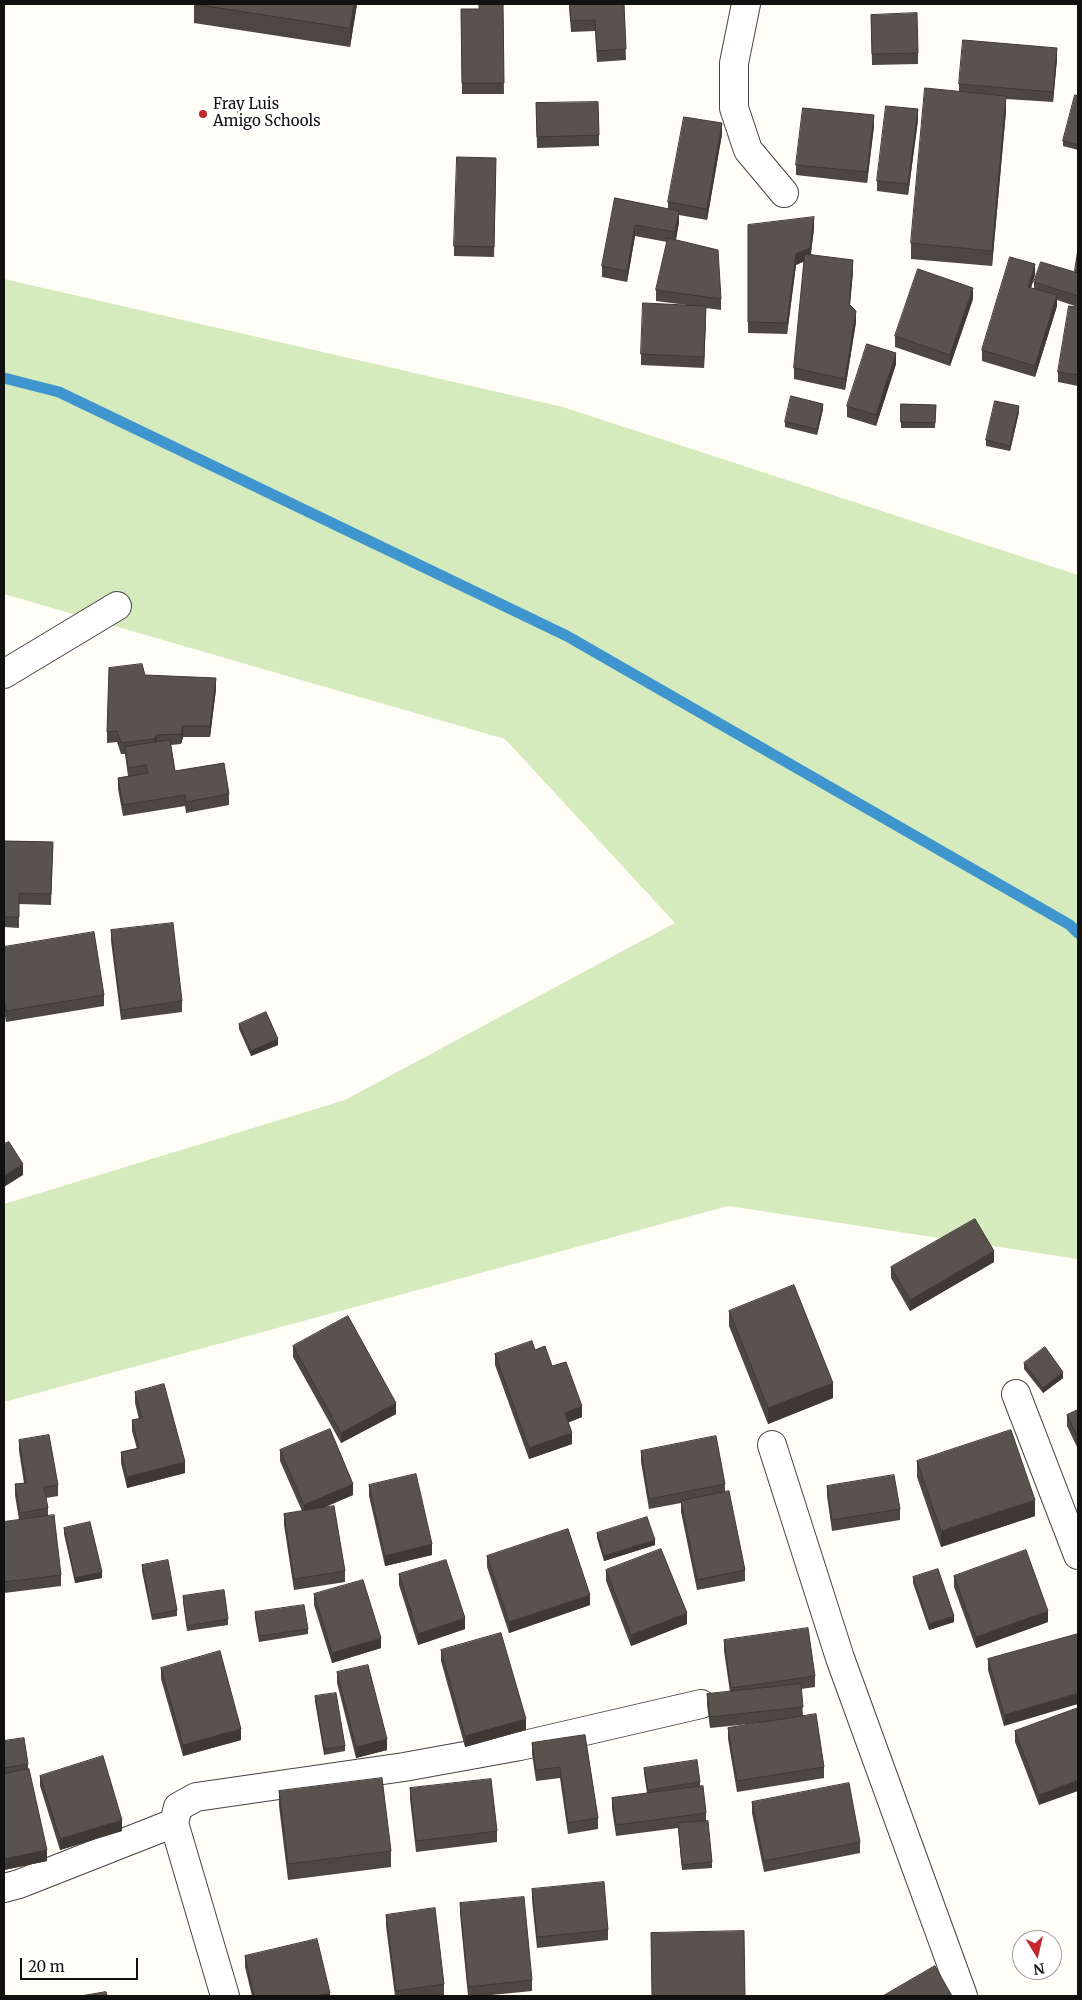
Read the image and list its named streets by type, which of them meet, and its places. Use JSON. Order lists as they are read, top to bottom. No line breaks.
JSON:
{"places":["Fray Luis Amigo Schools"],"scale_bar":"20 m","north":"bottom"}
